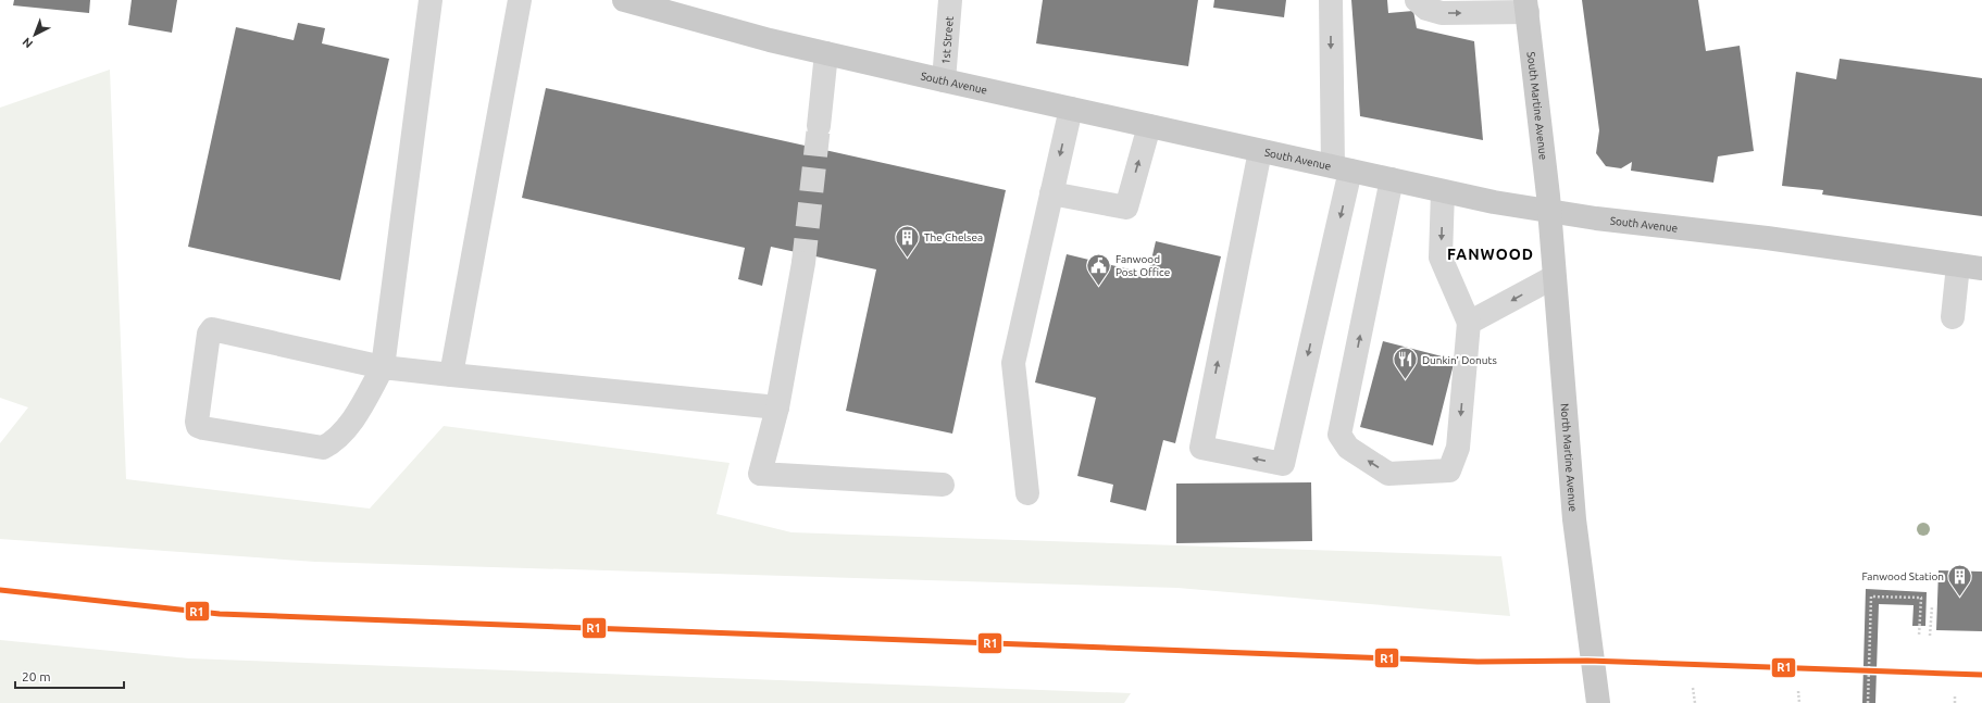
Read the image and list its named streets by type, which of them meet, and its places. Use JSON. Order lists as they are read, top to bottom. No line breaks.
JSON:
{"streets":{"main road":["South Avenue","South Martine Avenue","North Martine Avenue"],"street":["1st Street"]},"crossings":[["1st Street","South Avenue"],["South Avenue","South Martine Avenue"],["South Avenue","North Martine Avenue"],["South Martine Avenue","North Martine Avenue"]],"districts":["FANWOOD"],"places":{"building":["The Chelsea","Fanwood Station"],"public building":["Fanwood Post Office"],"restaurant":["Dunkin' Donuts"]},"lines":["transit line R1"],"scale_bar":"20 m","north":"bottom left"}
